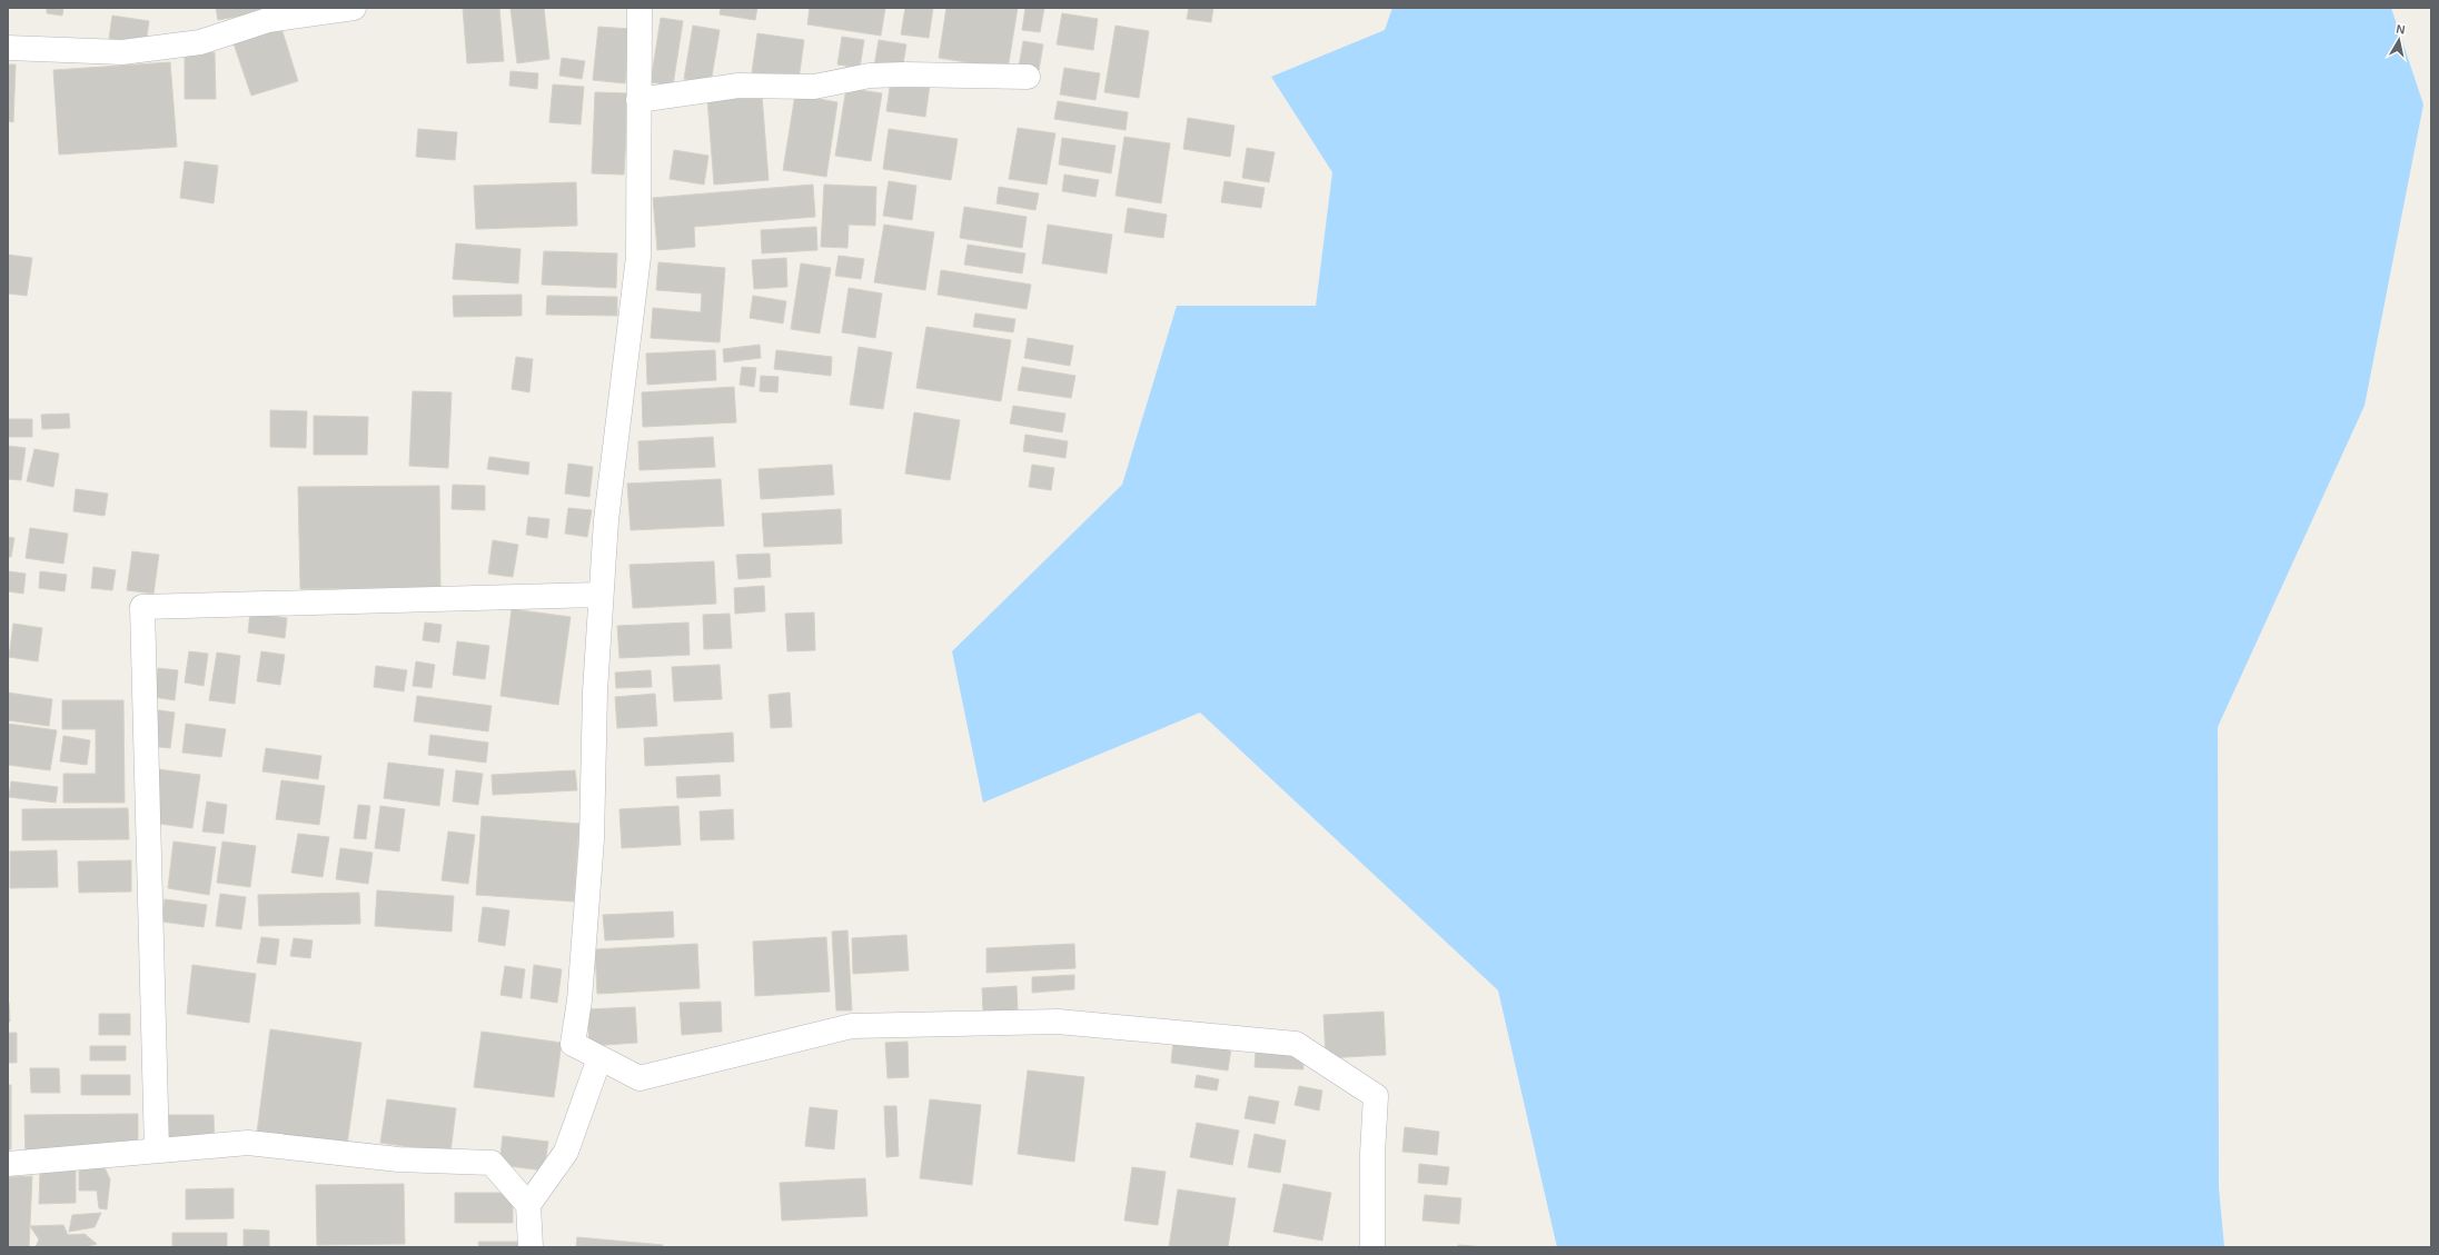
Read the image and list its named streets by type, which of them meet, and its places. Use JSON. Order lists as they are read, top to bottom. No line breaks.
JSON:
{"north":"top"}
